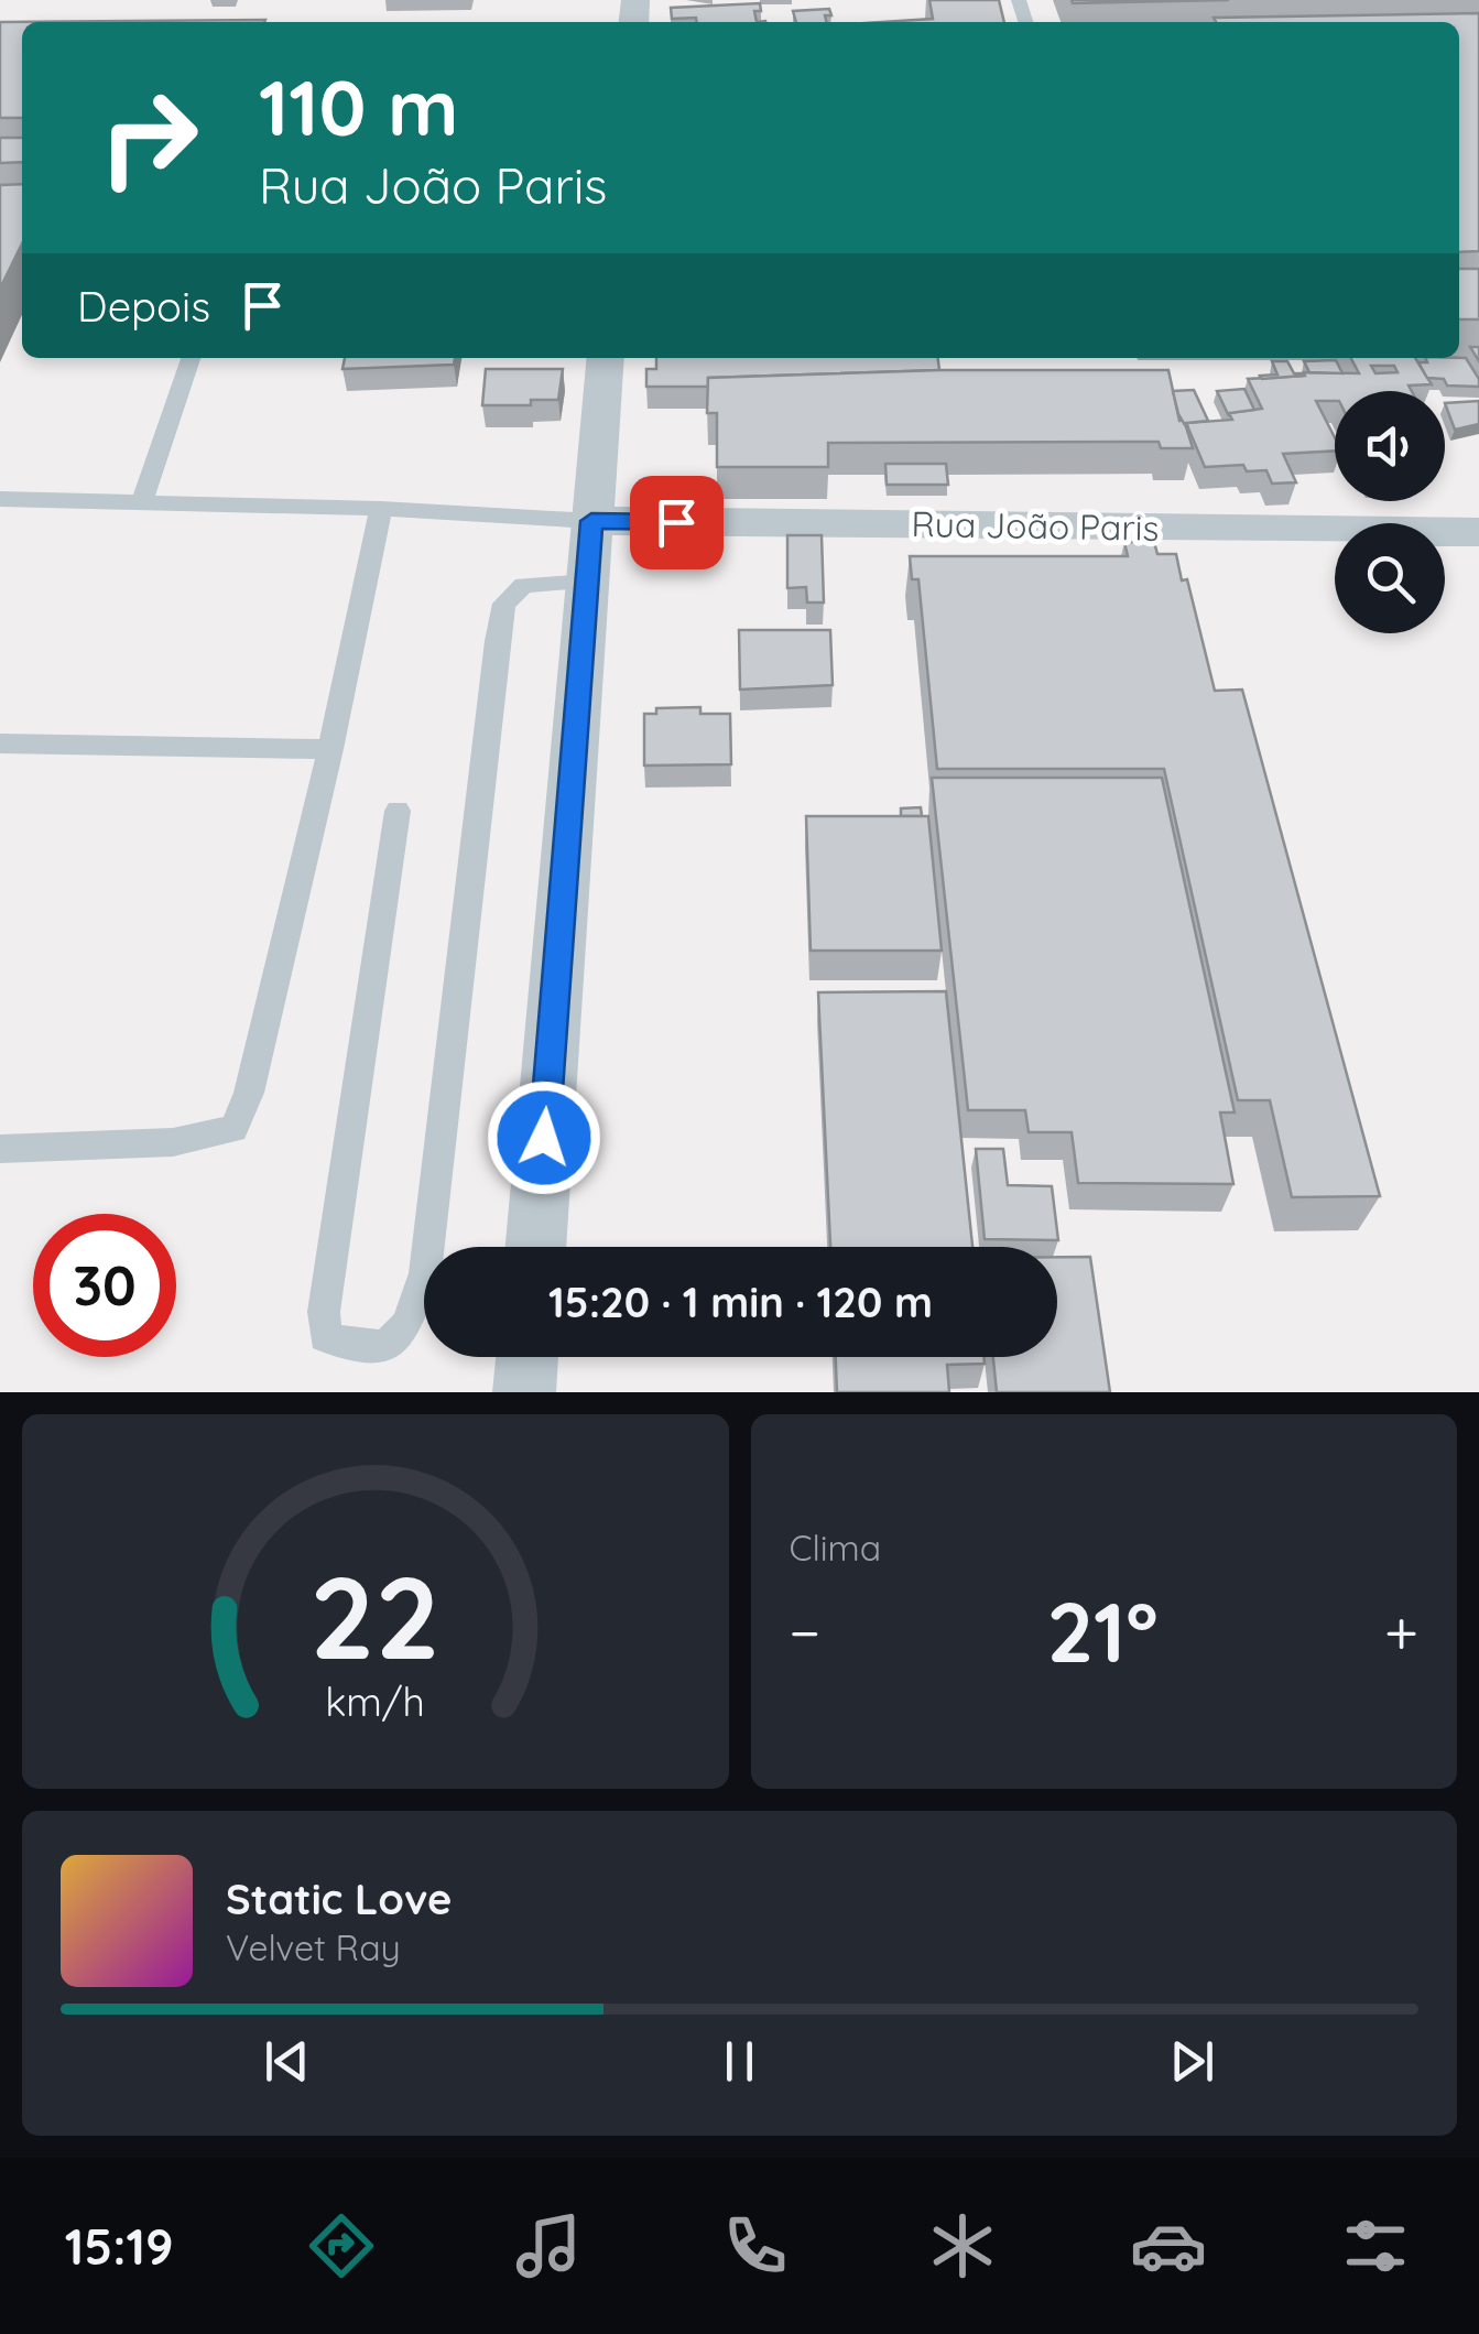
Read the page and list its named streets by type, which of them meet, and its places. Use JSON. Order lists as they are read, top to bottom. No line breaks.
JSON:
{"streets":{"street":["Rua João Paris"]},"page":{"turn":["110 m","Rua João Paris"],"then":"Depois","limit":"30","trip":"15:20 · 1 min · 120 m","tile":"Clima","heat":["−","21°","+"],"song":["Static Love","Velvet Ray"],"tabs":"15:19","gauge":["22","km/h"]}}
